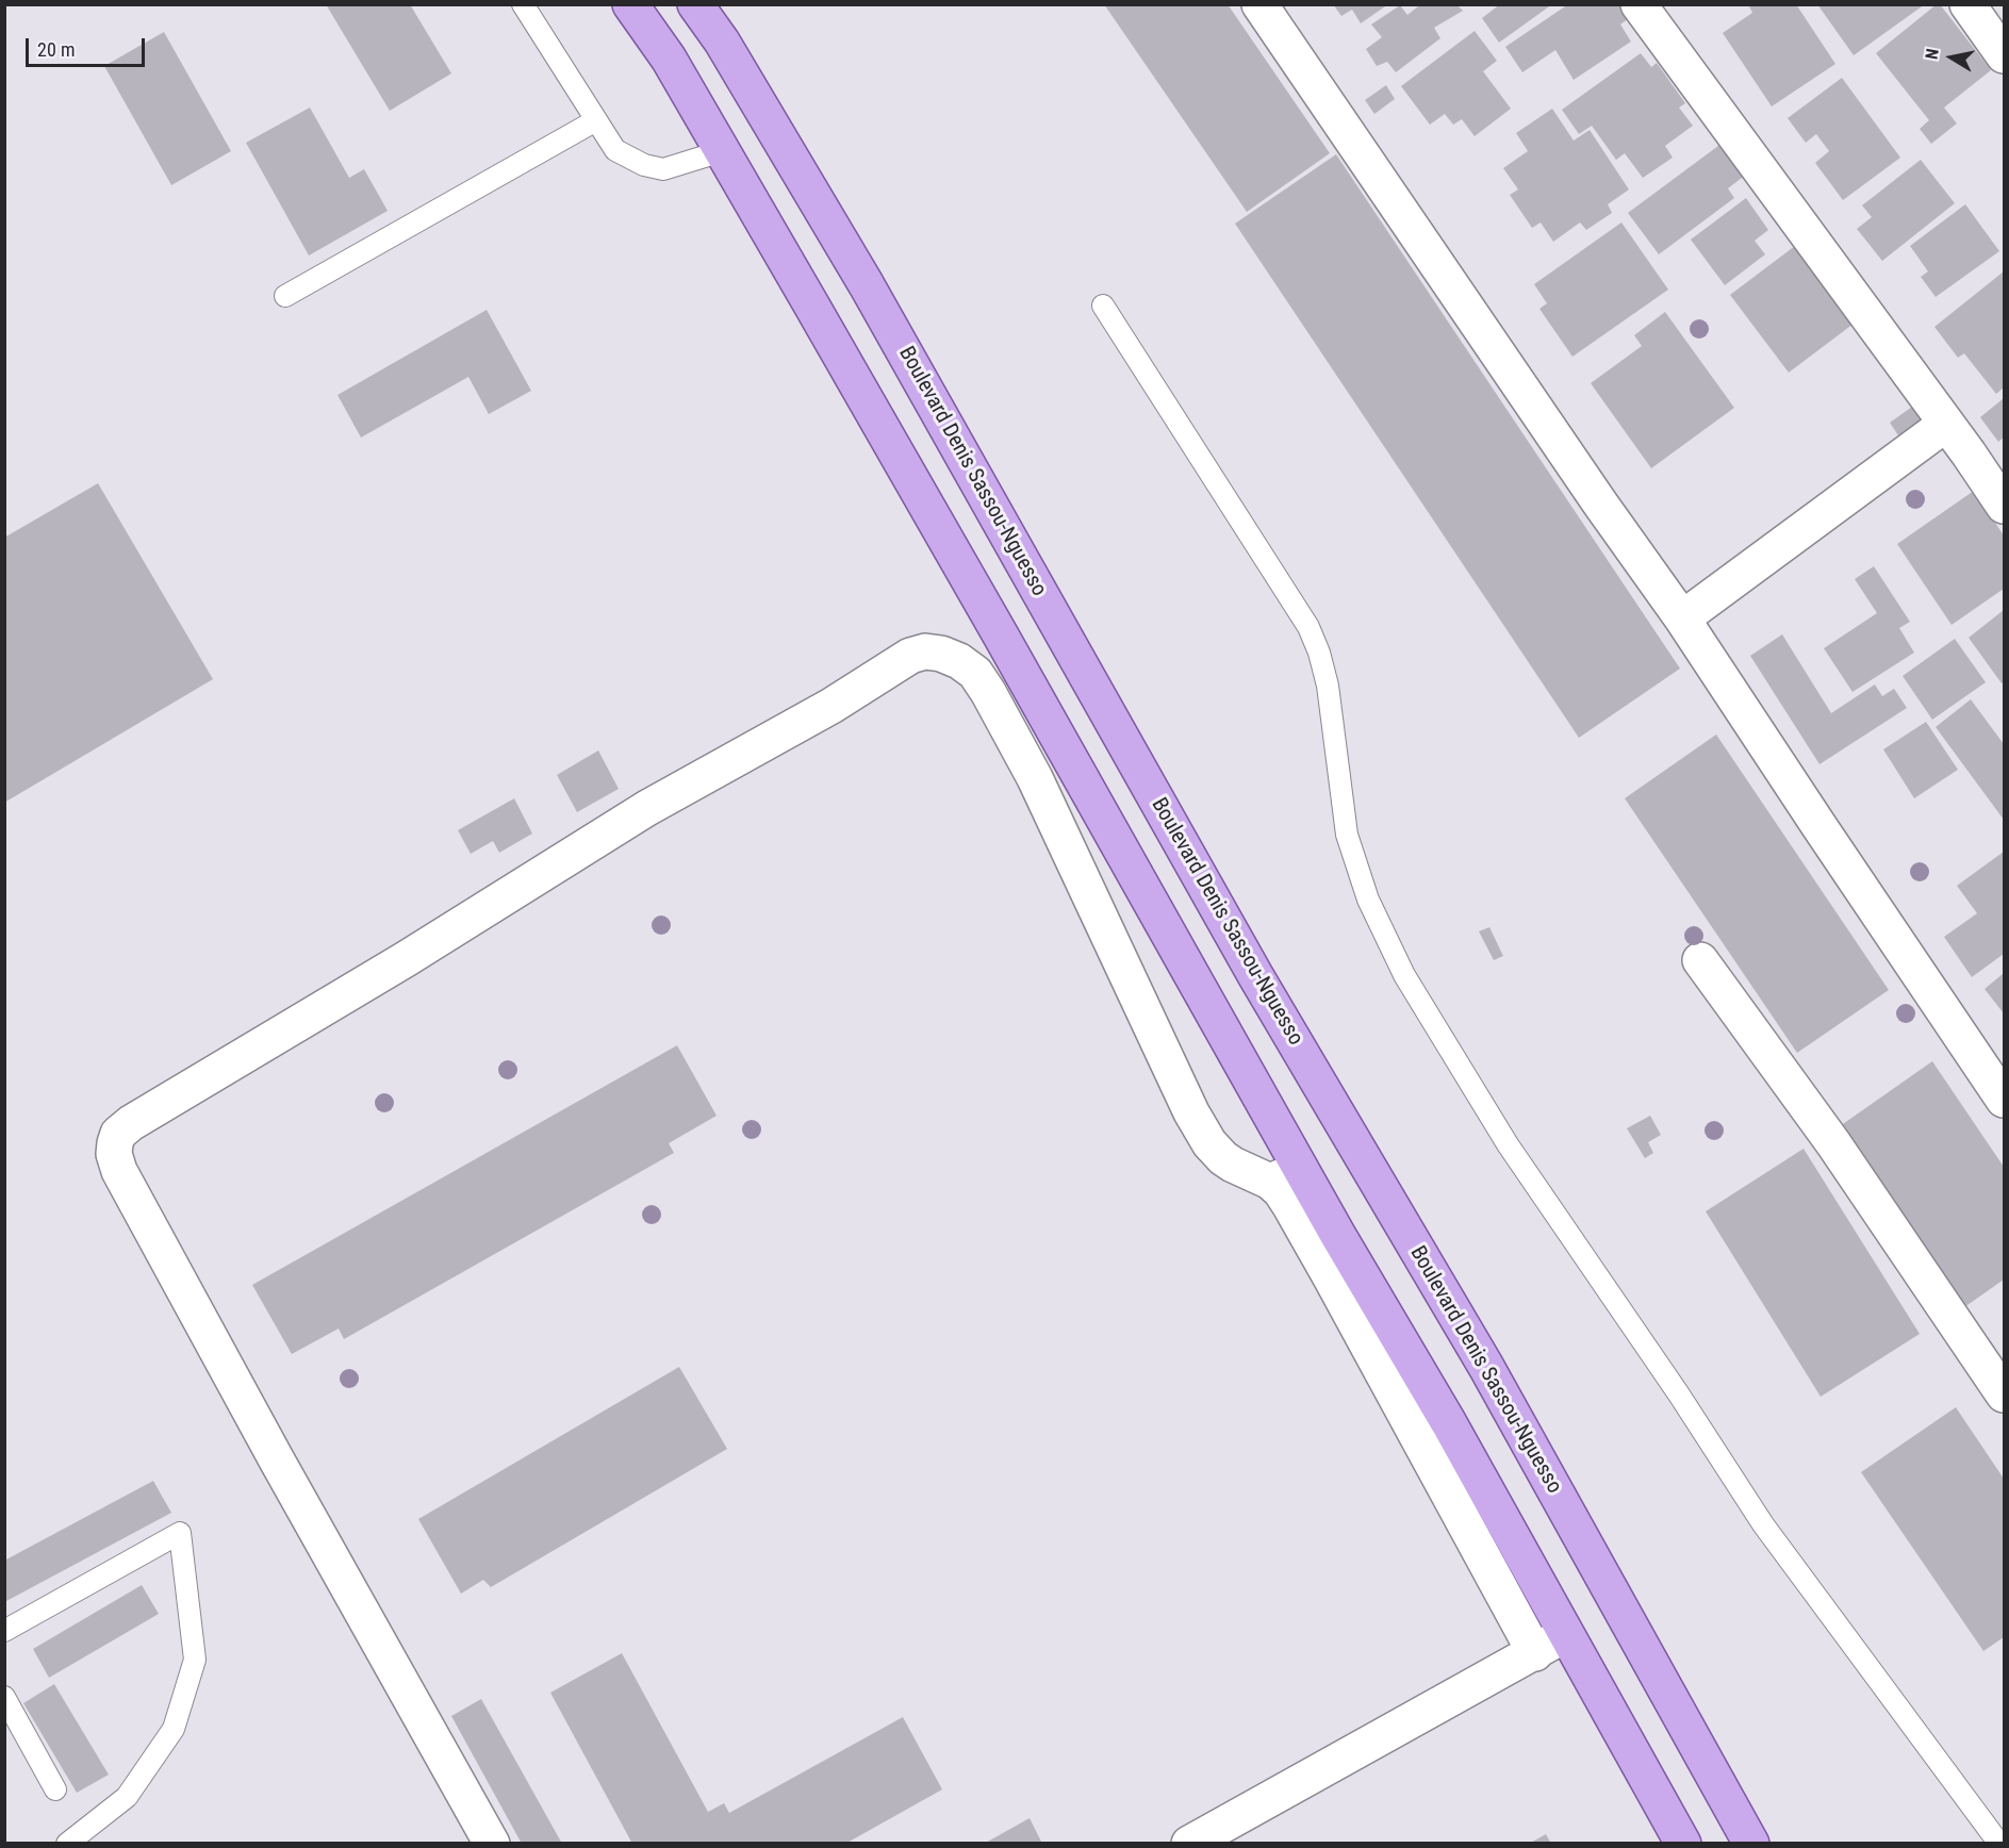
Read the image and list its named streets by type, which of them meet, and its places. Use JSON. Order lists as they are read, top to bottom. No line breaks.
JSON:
{"streets":{"main road":["Boulevard Denis Sassou-Nguesso"]},"scale_bar":"20 m","north":"left"}
